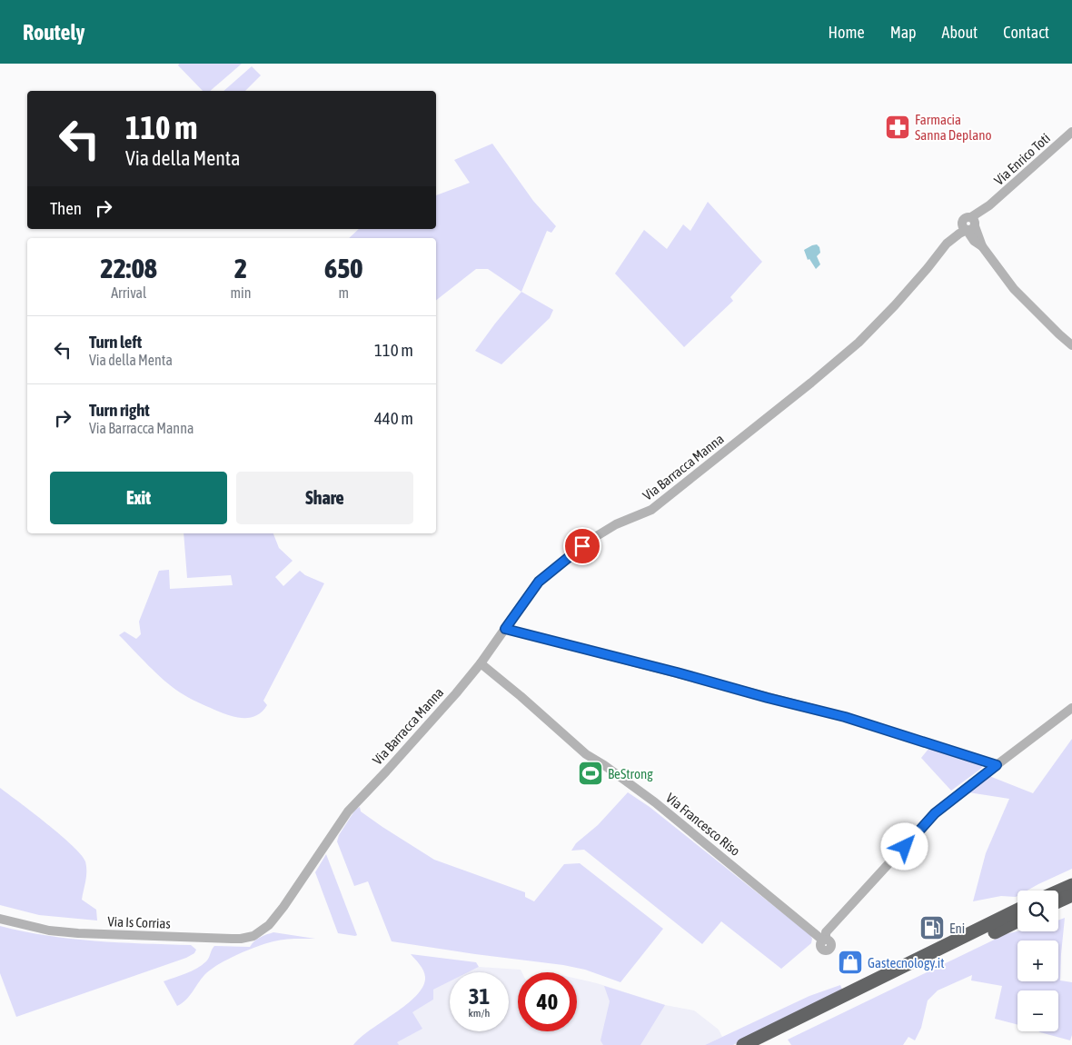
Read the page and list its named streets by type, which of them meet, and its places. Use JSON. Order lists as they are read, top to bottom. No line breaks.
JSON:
{"streets":{"street":["Via Enrico Toti","Via Barracca Manna","Via Francesco Riso","Via Is Corrias"]},"crossings":[["Via Enrico Toti","Via Barracca Manna"],["Via Barracca Manna","Via Francesco Riso"],["Via Barracca Manna","Via Is Corrias"]],"places":{"pharmacy":["Farmacia Sanna Deplano"],"sports":["BeStrong"],"fuel station":["Eni"],"shop":["Gastecnology.it"]},"page":{"header":"Routely","nav":["Home","Map","About","Contact"],"turn":["110 m","Via della Menta"],"then":"Then","eta":["22:08","Arrival","2","min","650","m"],"list":[{"name":"Turn left","note":"Via della Menta","value":"110 m"},{"name":"Turn right","note":"Via Barracca Manna","value":"440 m"}],"buttons":["Exit","Share"],"map_buttons":["+","−"],"speed":"31 km/h","limit":"40"}}
